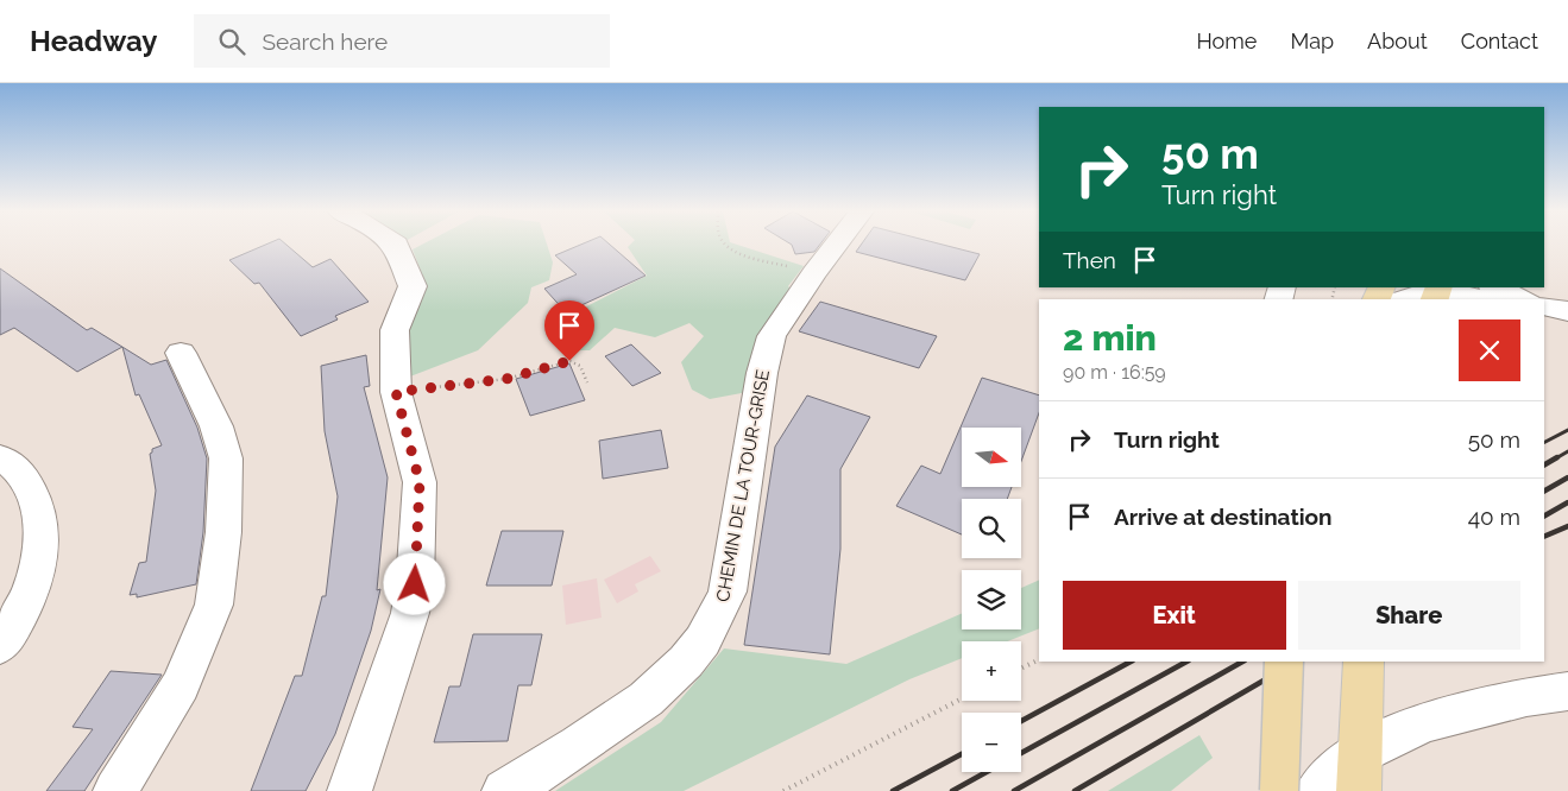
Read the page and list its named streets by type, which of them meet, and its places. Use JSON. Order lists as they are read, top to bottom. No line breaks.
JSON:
{"streets":{"street":["CHEMIN DE LA TOUR-GRISE"]},"north":"right","page":{"header":"Headway","search":"Search here","nav":["Home","Map","About","Contact"],"turn":["50 m","Turn right"],"then":"Then","heading":["2 min","90 m · 16:59"],"list":[{"name":"Turn right","value":"50 m"},{"name":"Arrive at destination","value":"40 m"}],"map_buttons":["+","−"],"buttons":["Exit","Share"]}}
